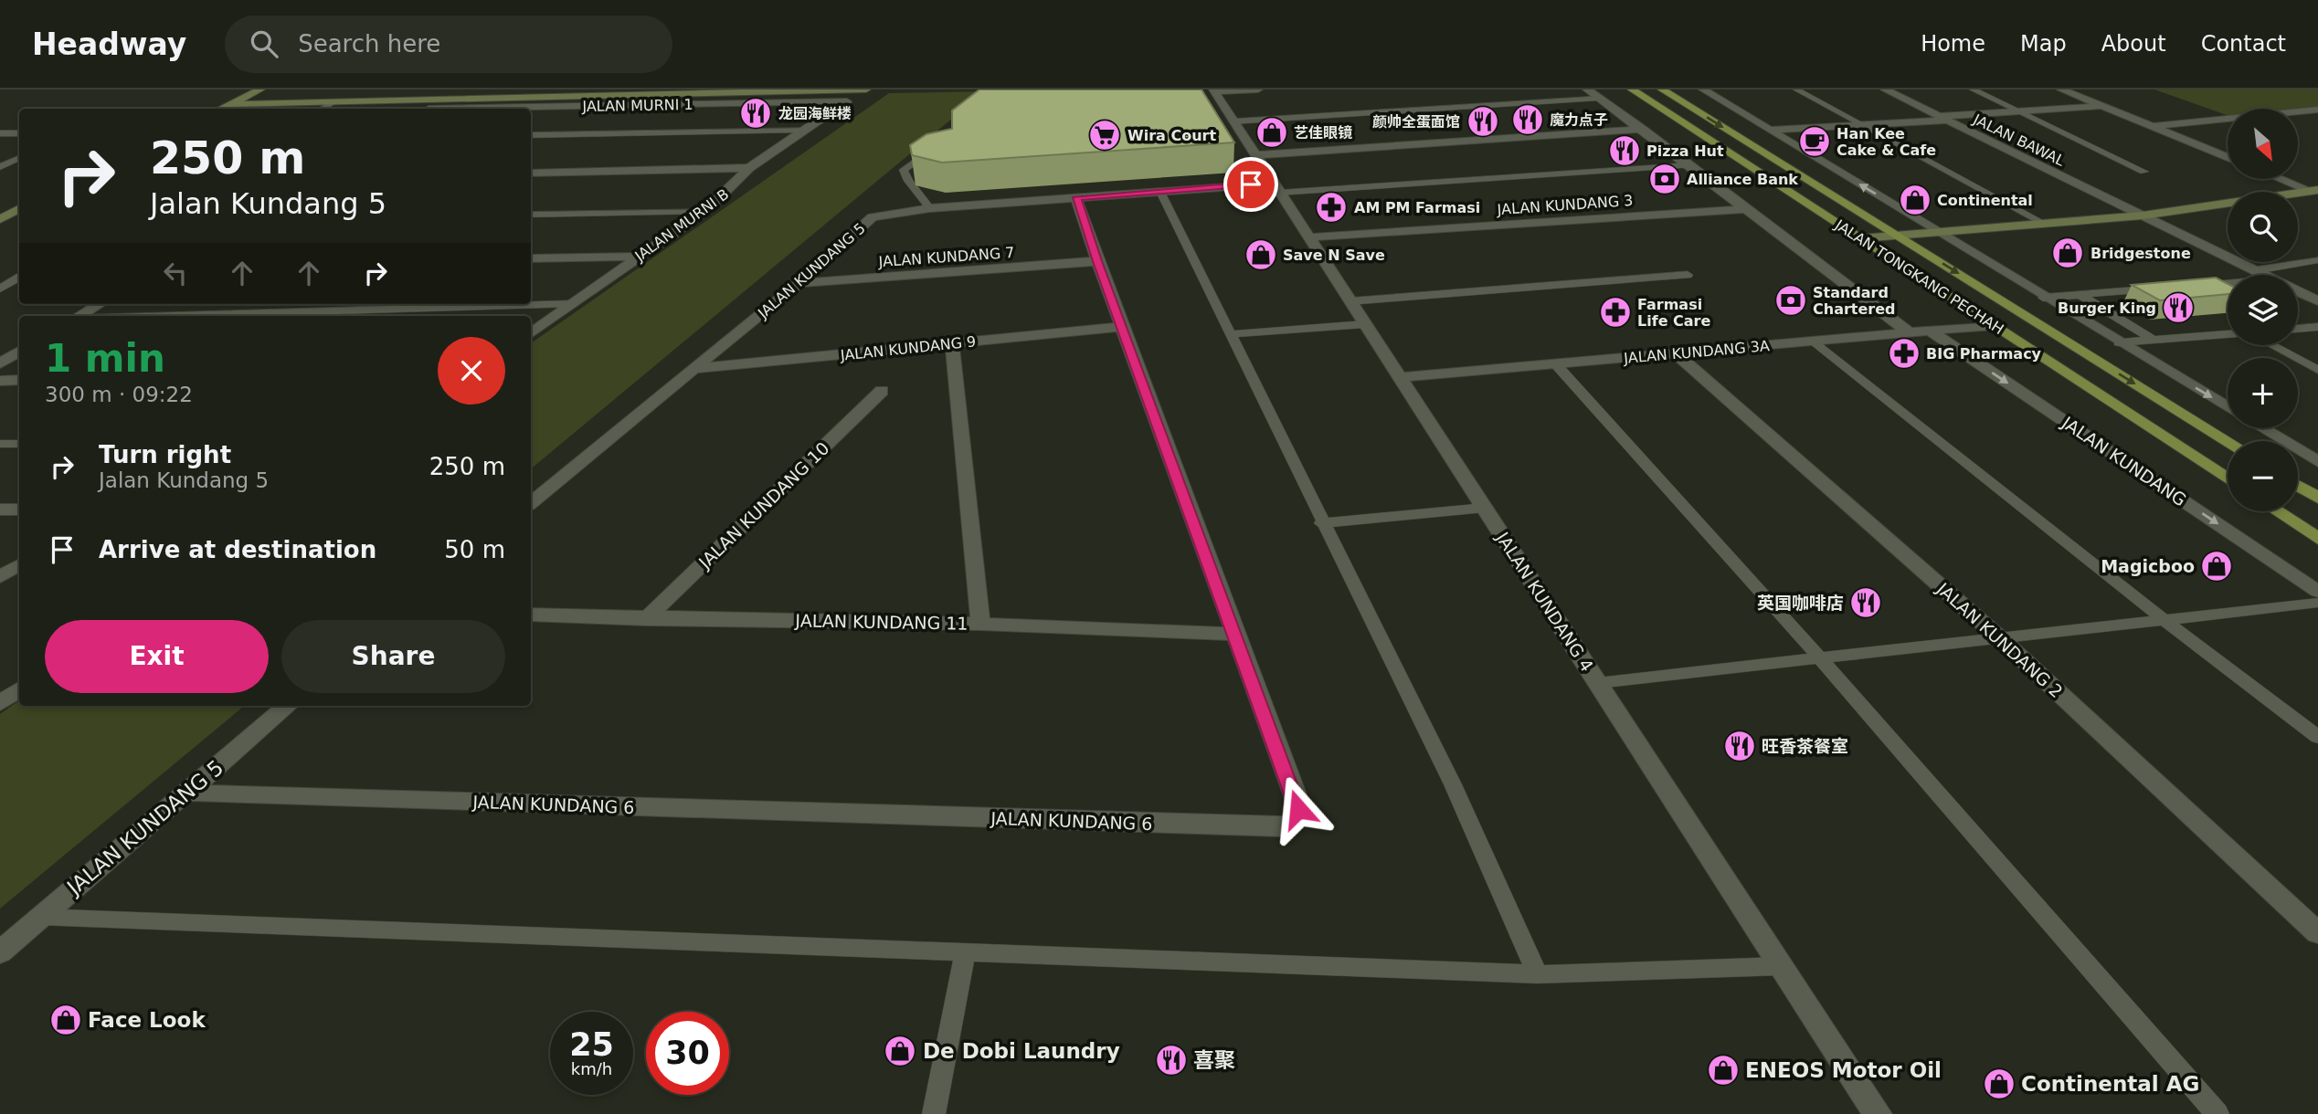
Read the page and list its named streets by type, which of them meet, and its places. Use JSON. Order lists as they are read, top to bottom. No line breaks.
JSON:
{"streets":{"main road":["JALAN TONGKANG PECHAH"],"street":["JALAN MURNI 1","JALAN BAWAL","JALAN KUNDANG 3","JALAN MURNI B","JALAN KUNDANG 7","JALAN KUNDANG 5","JALAN KUNDANG 9","JALAN KUNDANG 3A","JALAN KUNDANG","JALAN KUNDANG 10","JALAN KUNDANG 4","JALAN KUNDANG 11","JALAN KUNDANG 2","JALAN KUNDANG 6"]},"crossings":[["JALAN MURNI 1","JALAN MURNI B"],["JALAN KUNDANG 3","JALAN KUNDANG 4"],["JALAN KUNDANG 7","JALAN KUNDANG 5"],["JALAN KUNDANG 7","JALAN KUNDANG 6"],["JALAN KUNDANG 5","JALAN KUNDANG 9"],["JALAN KUNDANG 5","JALAN KUNDANG 4"],["JALAN KUNDANG 5","JALAN KUNDANG 6"],["JALAN TONGKANG PECHAH","JALAN KUNDANG 3A"],["JALAN KUNDANG 9","JALAN KUNDANG 6"],["JALAN KUNDANG 3A","JALAN KUNDANG"],["JALAN KUNDANG 3A","JALAN KUNDANG 4"],["JALAN KUNDANG 3A","JALAN KUNDANG 2"],["JALAN KUNDANG 10","JALAN KUNDANG 11"],["JALAN KUNDANG 11","JALAN KUNDANG 6"]],"places":{"restaurant":["龙园海鲜楼","魔力点子","颜帅全蛋面馆","Pizza Hut","Burger King","英国咖啡店","旺香茶餐室","喜聚"],"shop":["艺佳眼镜","Continental","Bridgestone","Save N Save","Magicboo","Face Look","De Dobi Laundry","ENEOS Motor Oil","Continental AG"],"supermarket":["Wira Court"],"cafe":["Han Kee Cake & Cafe"],"bank":["Alliance Bank","Standard Chartered"],"pharmacy":["AM PM Farmasi","Farmasi Life Care","BIG Pharmacy"]},"north":"bottom right","page":{"header":"Headway","search":"Search here","nav":["Home","Map","About","Contact"],"map_buttons":["+","−"],"turn":["250 m","Jalan Kundang 5"],"heading":["1 min","300 m · 09:22"],"list":[{"name":"Turn right","note":"Jalan Kundang 5","value":"250 m"},{"name":"Arrive at destination","value":"50 m"}],"buttons":["Exit","Share"],"speed":"25 km/h","limit":"30"}}
